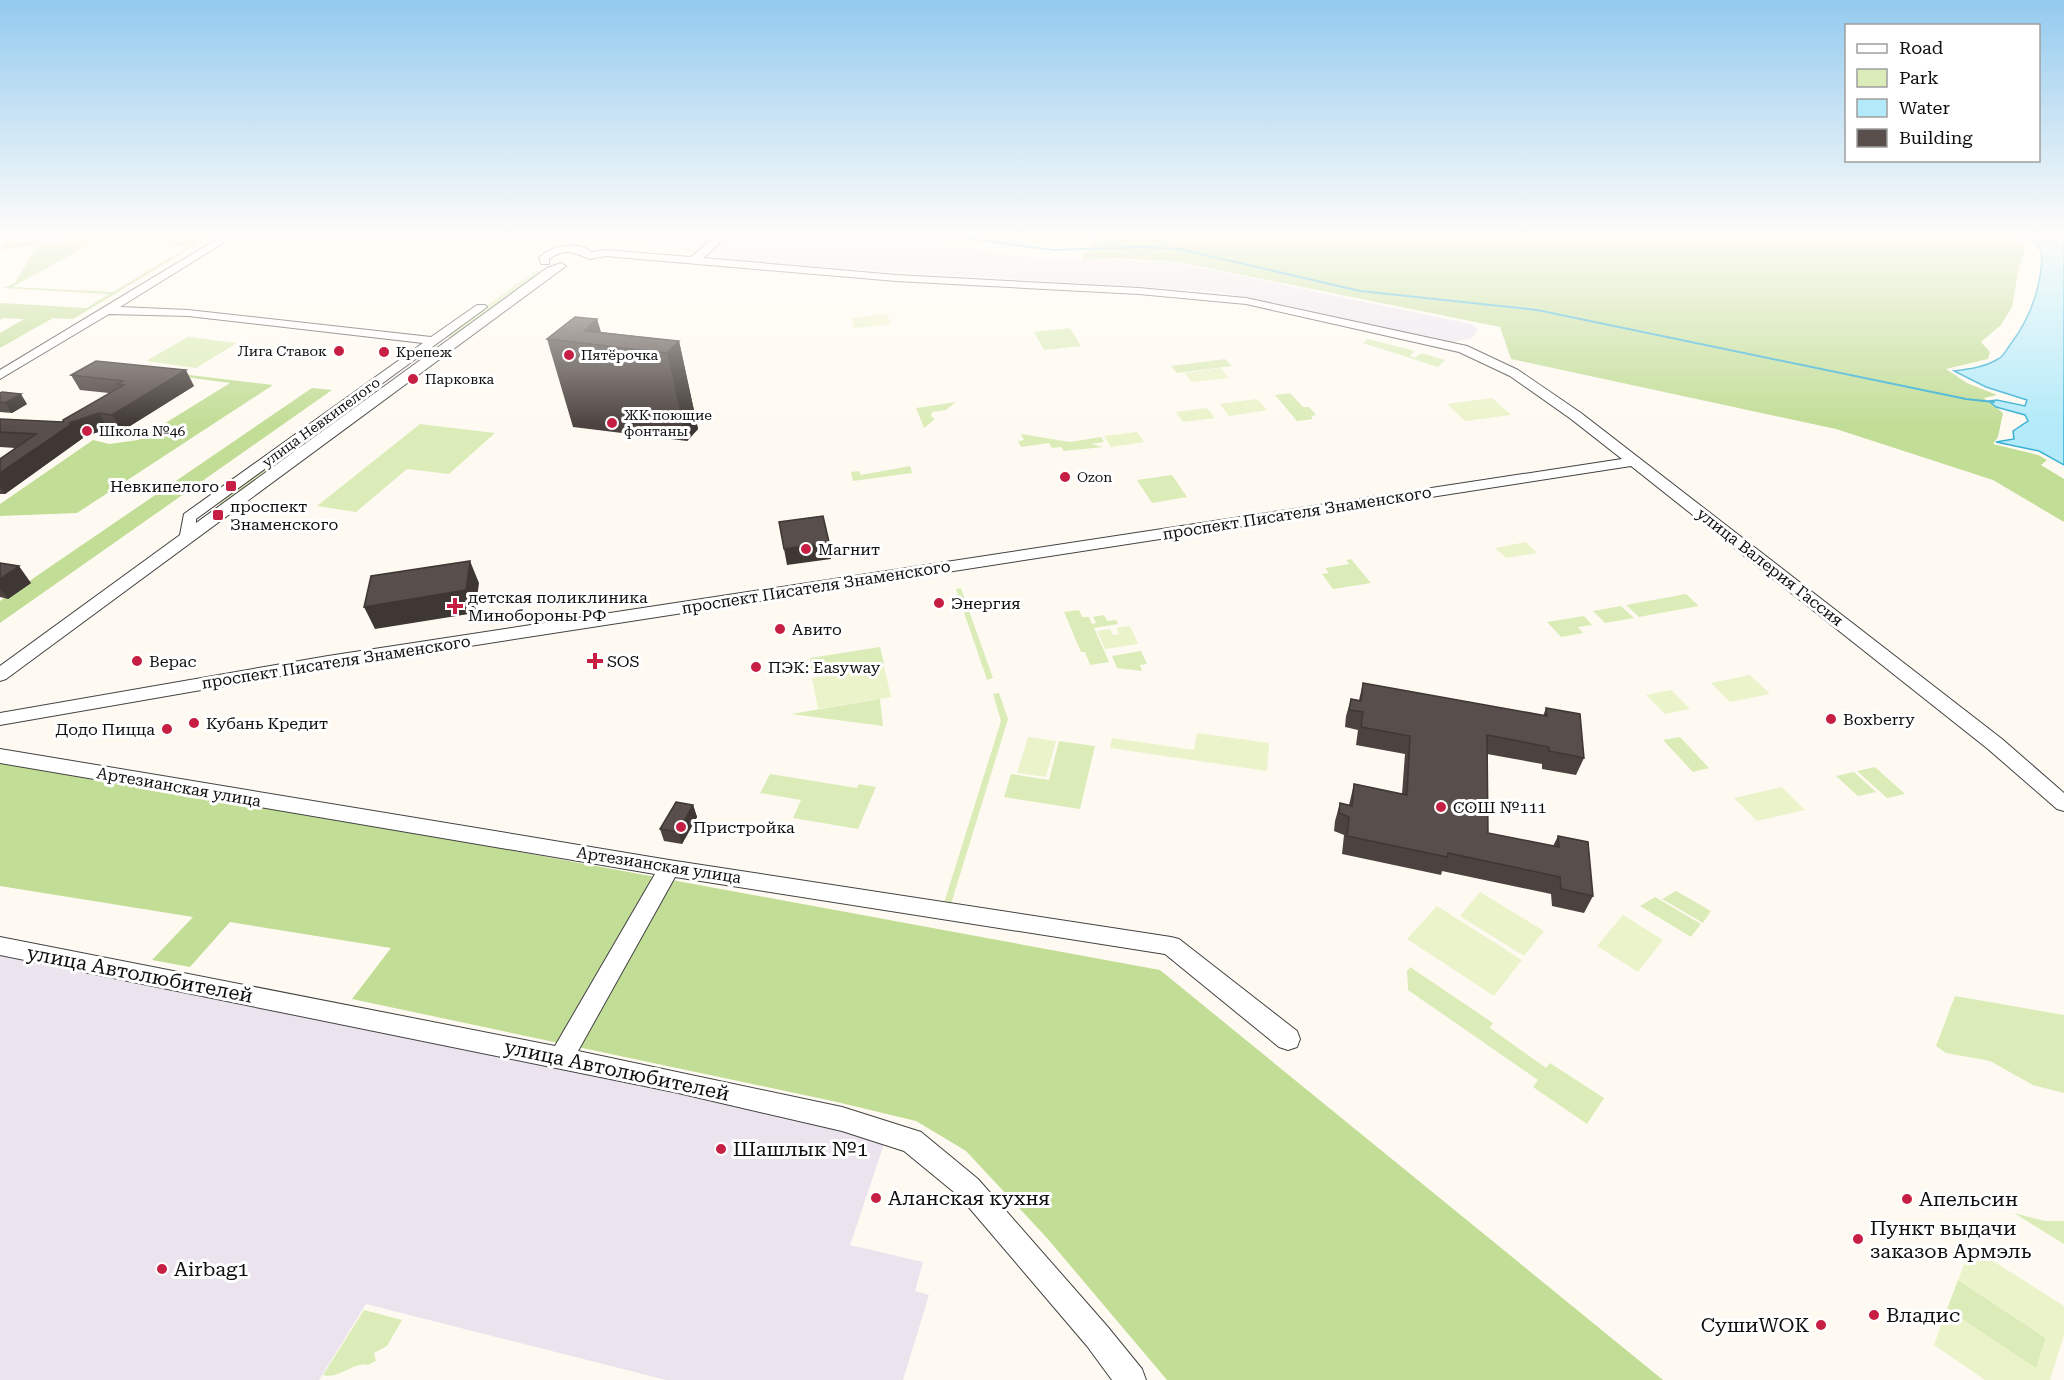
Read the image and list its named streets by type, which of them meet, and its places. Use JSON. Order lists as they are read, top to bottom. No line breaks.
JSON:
{"streets":{"street":["улица Невкипелого","проспект Писателя Знаменского","улица Валерия Гассия","Артезианская улица","улица Автолюбителей"]},"crossings":[["проспект Писателя Знаменского","улица Валерия Гассия"]],"places":{"other":["Лига Ставок","Крепеж","Пятёрочка","Парковка","ЖК поющие фонтаны","Школа №46","Ozon","Магнит","Энергия","Авито","Верас","ПЭК: Easyway","Boxberry","Кубань Кредит","Додо Пицца","СОШ №111","Пристройка","Шашлык №1","Аланская кухня","Апельсин","Пункт выдачи заказов Армэль","Airbag1","Владис","CушиWOK"],"transit":["Невкипелого","проспект Знаменского"],"health":["детская поликлиника Минобороны РФ","SOS"]},"legend":["Road","Park","Water","Building"]}
